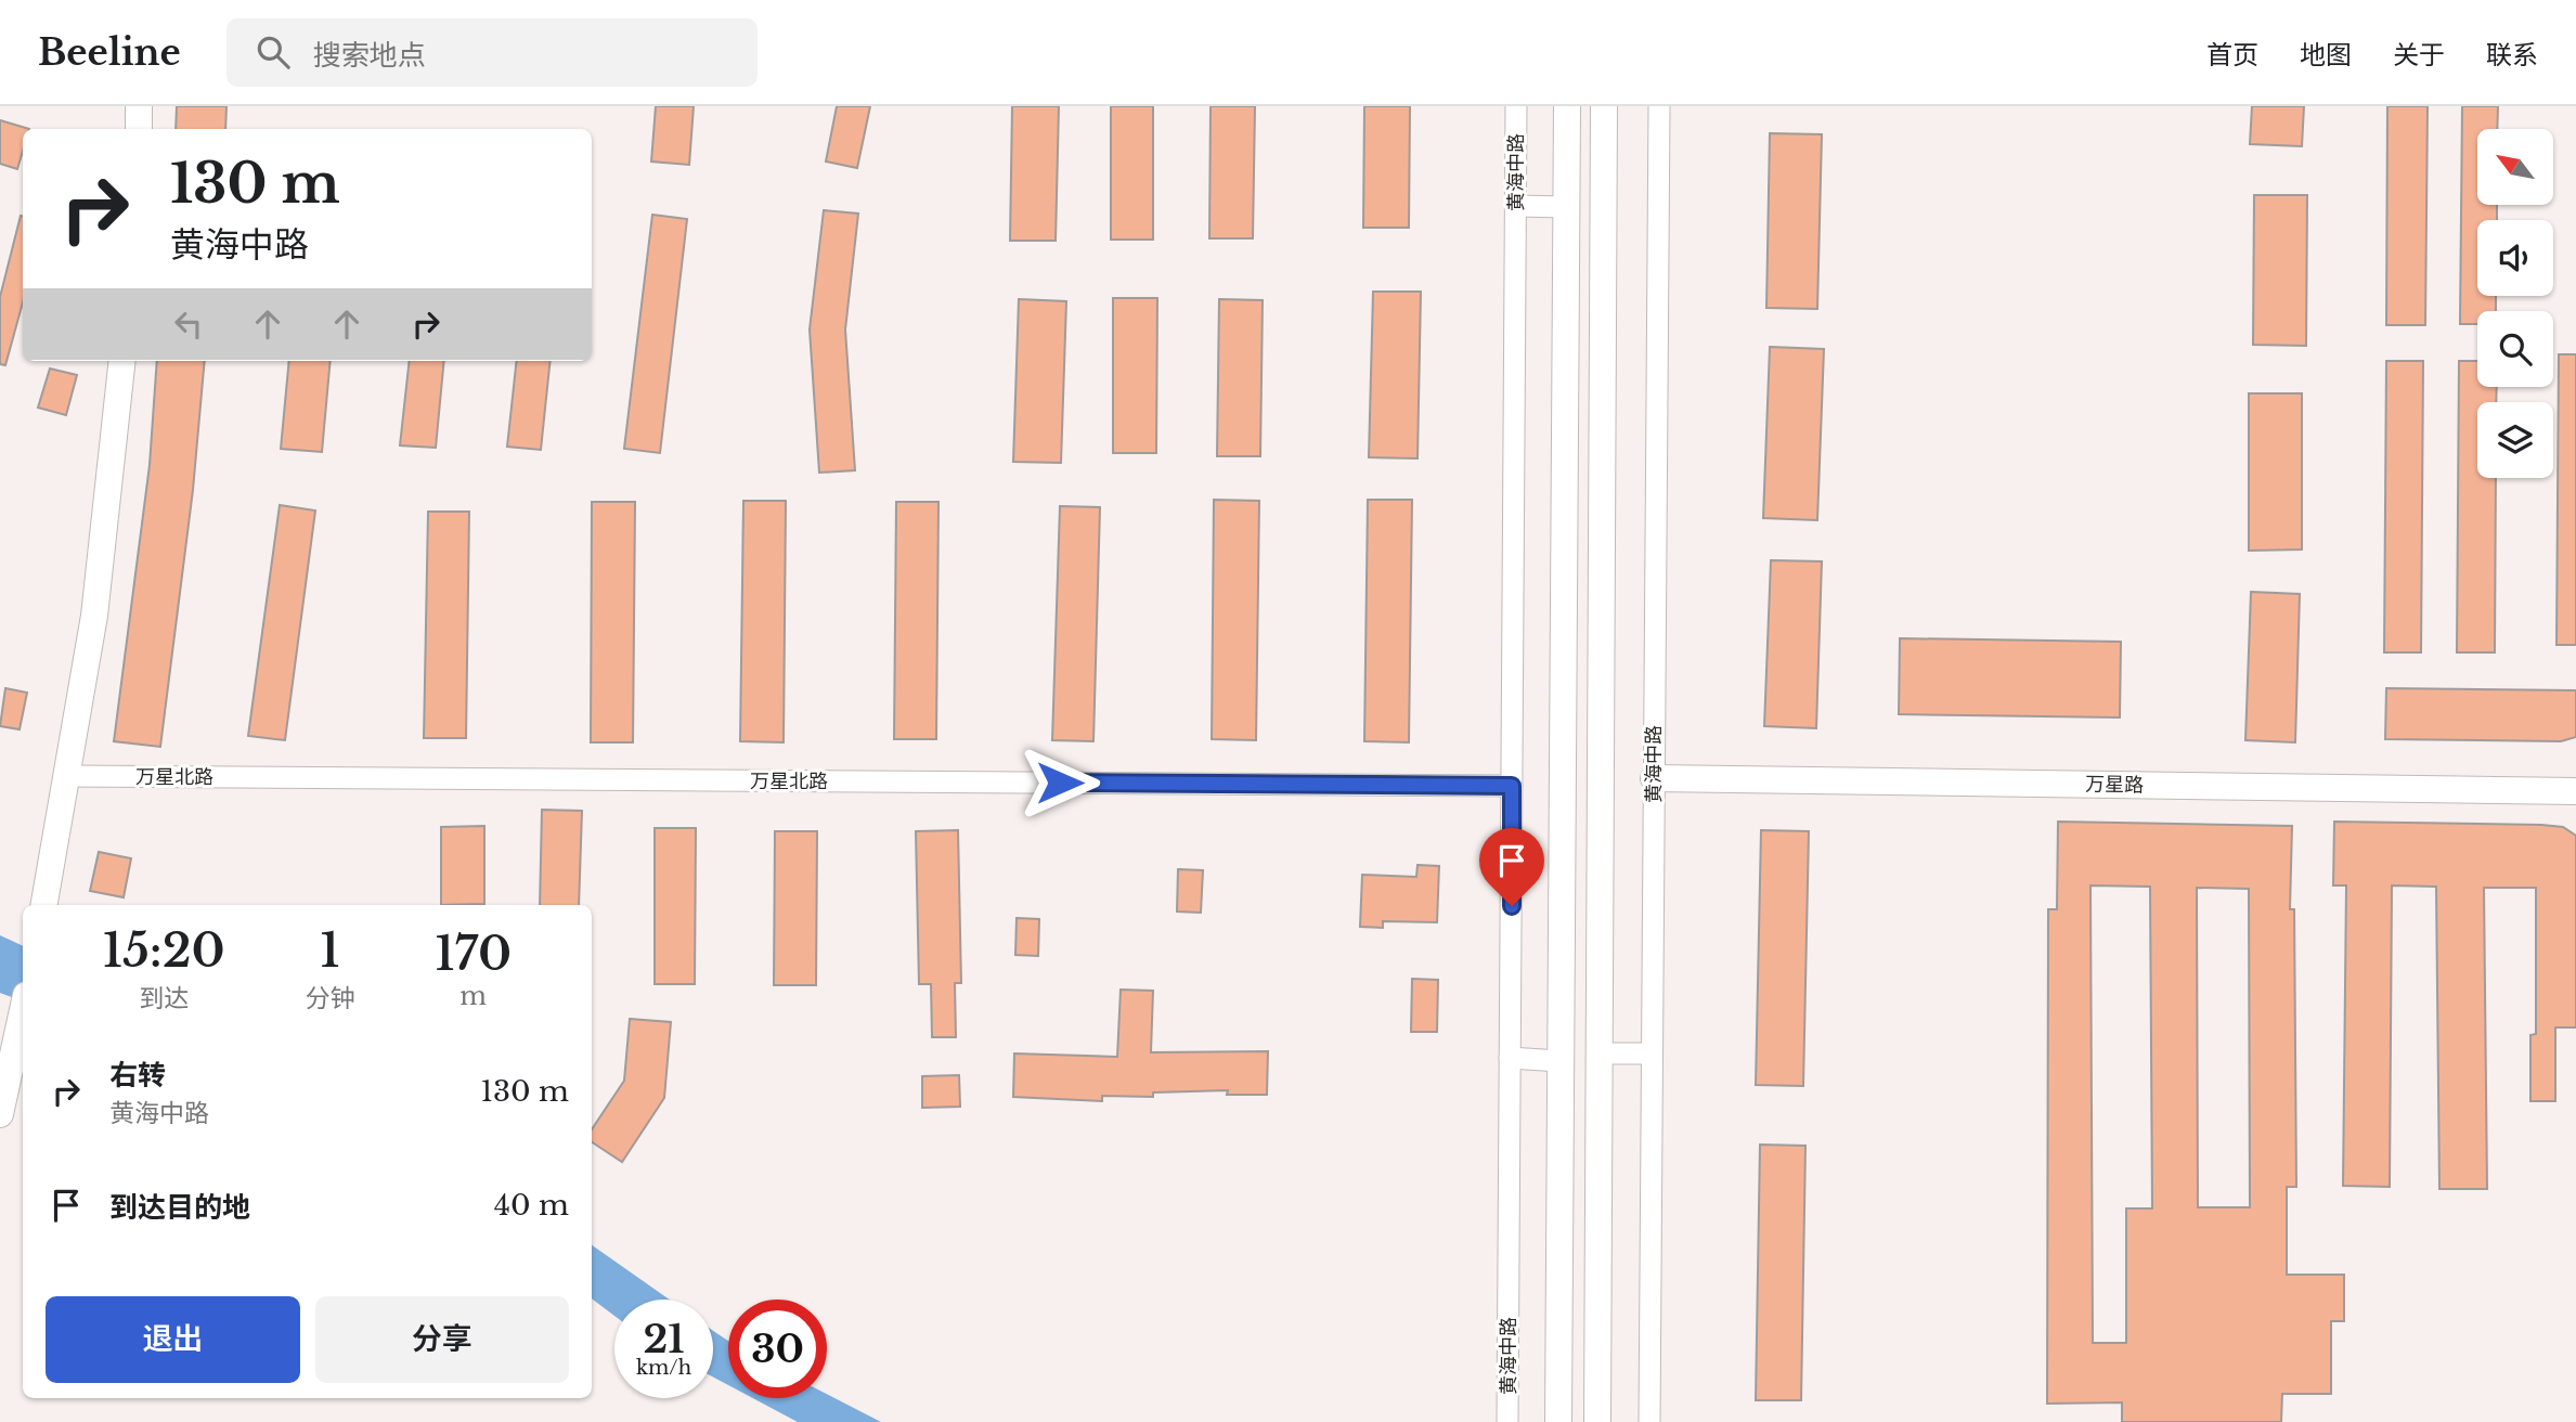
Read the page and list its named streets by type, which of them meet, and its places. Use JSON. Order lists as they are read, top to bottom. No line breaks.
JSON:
{"streets":{"street":["黄海中路","万星北路","万星路"]},"crossings":[["黄海中路","万星北路"],["黄海中路","万星路"]],"north":"top left","page":{"header":"Beeline","search":"搜索地点","nav":["首页","地图","关于","联系"],"turn":["130 m","黄海中路"],"eta":["15:20","到达","1","分钟","170","m"],"list":[{"name":"右转","note":"黄海中路","value":"130 m"},{"name":"到达目的地","value":"40 m"}],"buttons":["退出","分享"],"speed":"21 km/h","limit":"30"}}
